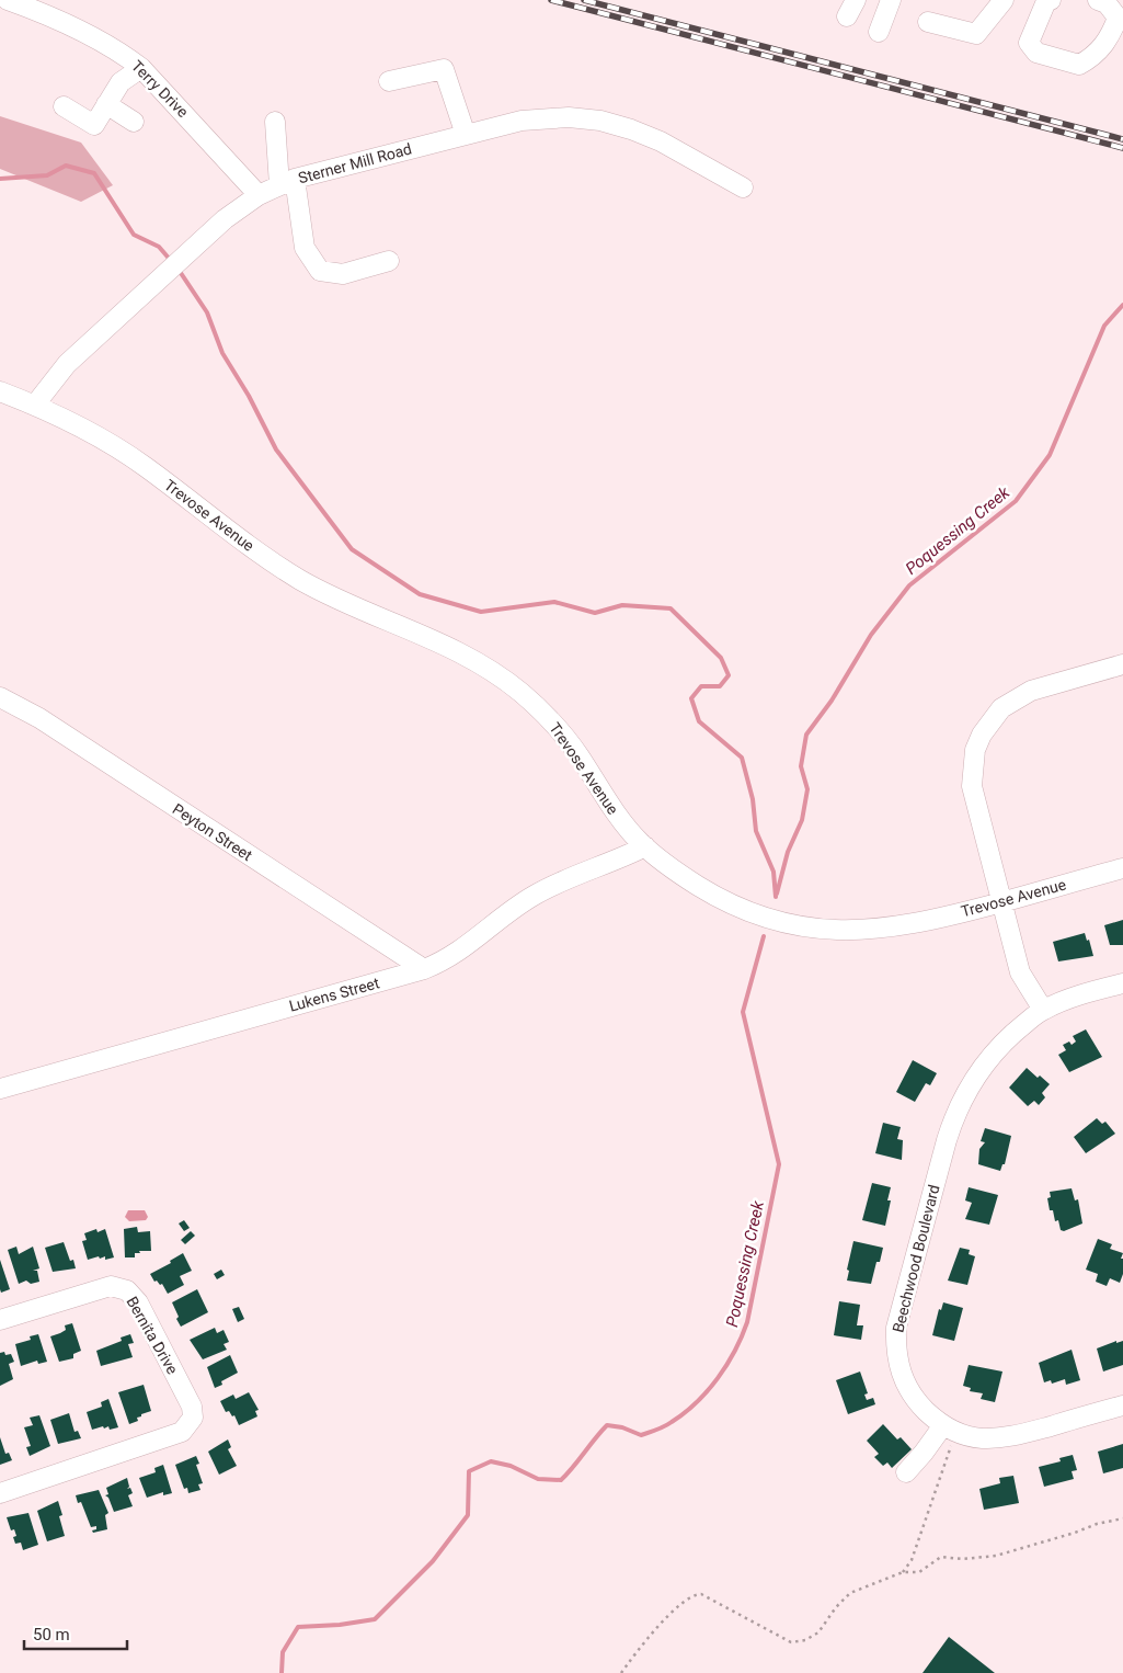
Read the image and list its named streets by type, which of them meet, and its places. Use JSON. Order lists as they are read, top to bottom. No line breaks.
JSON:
{"streets":{"street":["Terry Drive","Sterner Mill Road","Trevose Avenue","Peyton Street","Lukens Street","Beechwood Boulevard","Bernita Drive"]},"crossings":[["Terry Drive","Sterner Mill Road"],["Sterner Mill Road","Trevose Avenue"],["Trevose Avenue","Lukens Street"],["Peyton Street","Lukens Street"]],"water":["Poquessing Creek"],"scale_bar":"50 m"}
